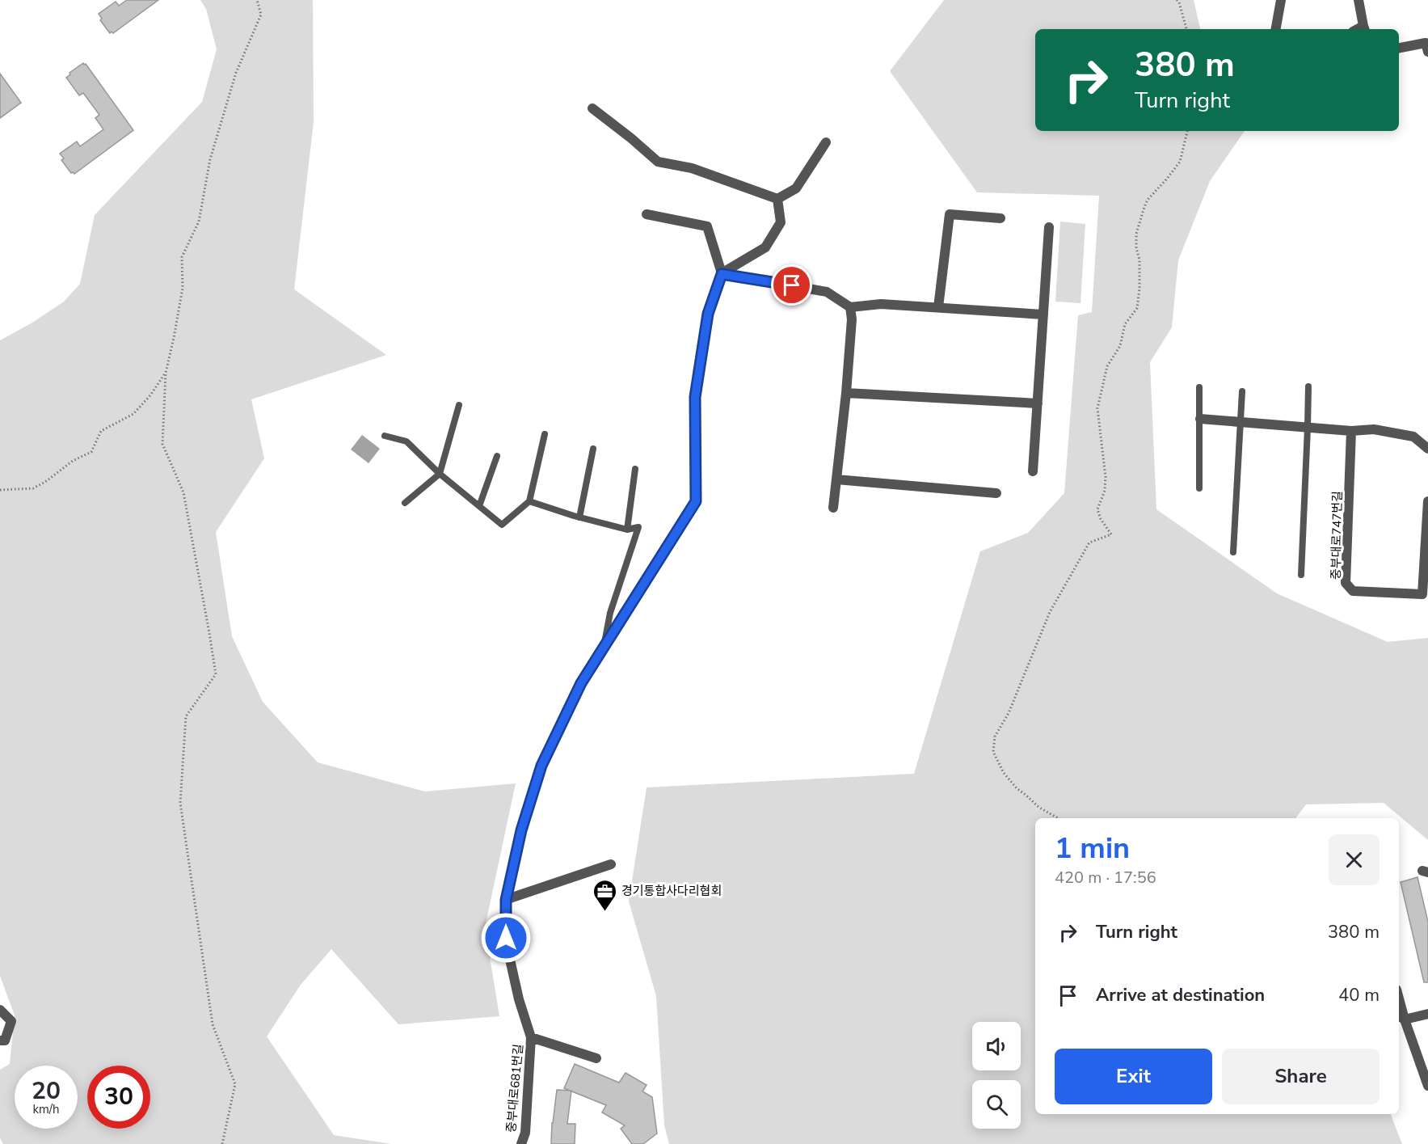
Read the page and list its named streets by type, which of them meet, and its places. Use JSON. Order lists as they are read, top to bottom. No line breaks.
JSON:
{"streets":{"street":["중부대로747번길","중부대로681번길"]},"places":{"office":["경기통합사다리협회"]},"page":{"turn":["380 m","Turn right"],"heading":["1 min","420 m · 17:56"],"list":[{"name":"Turn right","value":"380 m"},{"name":"Arrive at destination","value":"40 m"}],"buttons":["Exit","Share"],"speed":"20 km/h","limit":"30"}}
